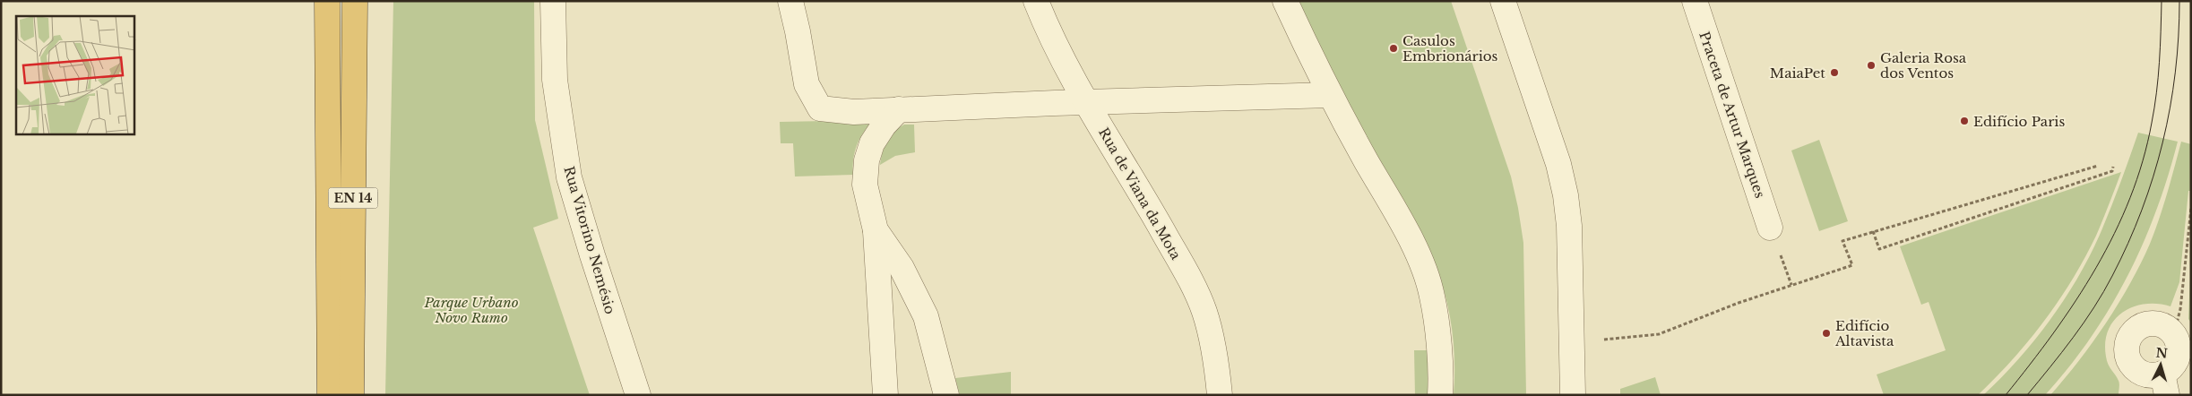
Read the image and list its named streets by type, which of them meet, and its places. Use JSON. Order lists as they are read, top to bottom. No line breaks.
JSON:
{"streets":{"highway":["EN 14"],"street":["Praceta de Artur Marques","Rua de Viana da Mota","Rua Vitorino Nemésio"]},"parks":["Parque Urbano Novo Rumo"],"places":["Casulos Embrionários","Galeria Rosa dos Ventos","MaiaPet","Edifício Paris","Edifício Altavista"],"north":"top"}
